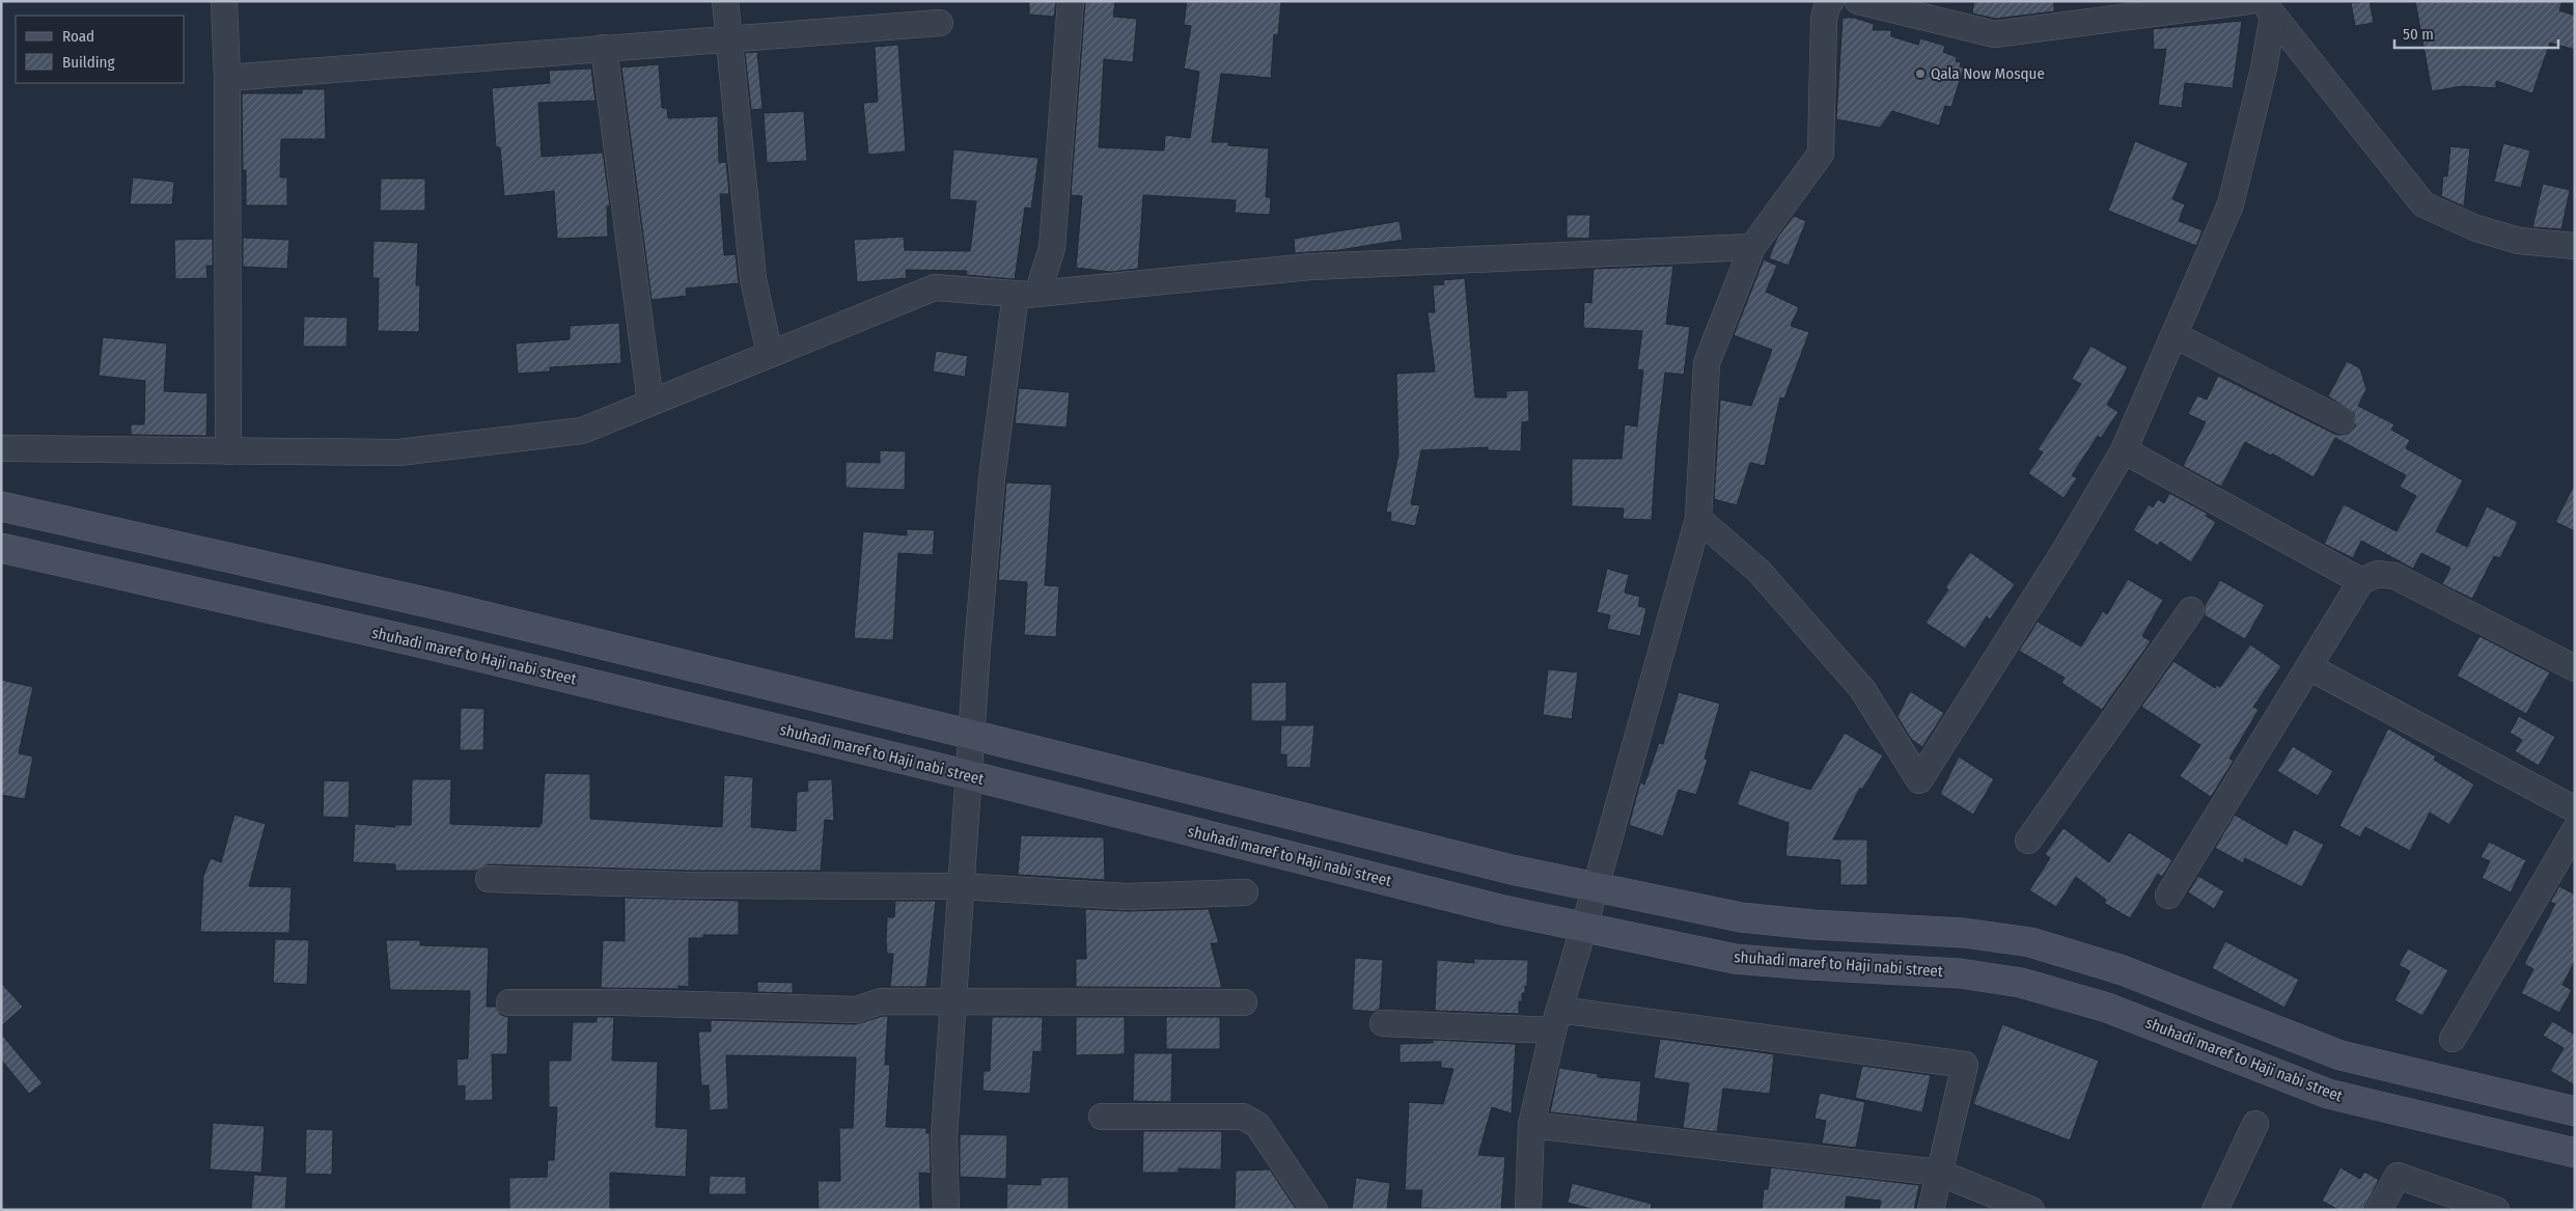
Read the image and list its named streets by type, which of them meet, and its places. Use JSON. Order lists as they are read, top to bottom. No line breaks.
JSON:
{"streets":{"main road":["shuhadi maref to Haji nabi street"]},"places":["Qala Now Mosque"],"legend":["Road","Building"],"scale_bar":"50 m"}
